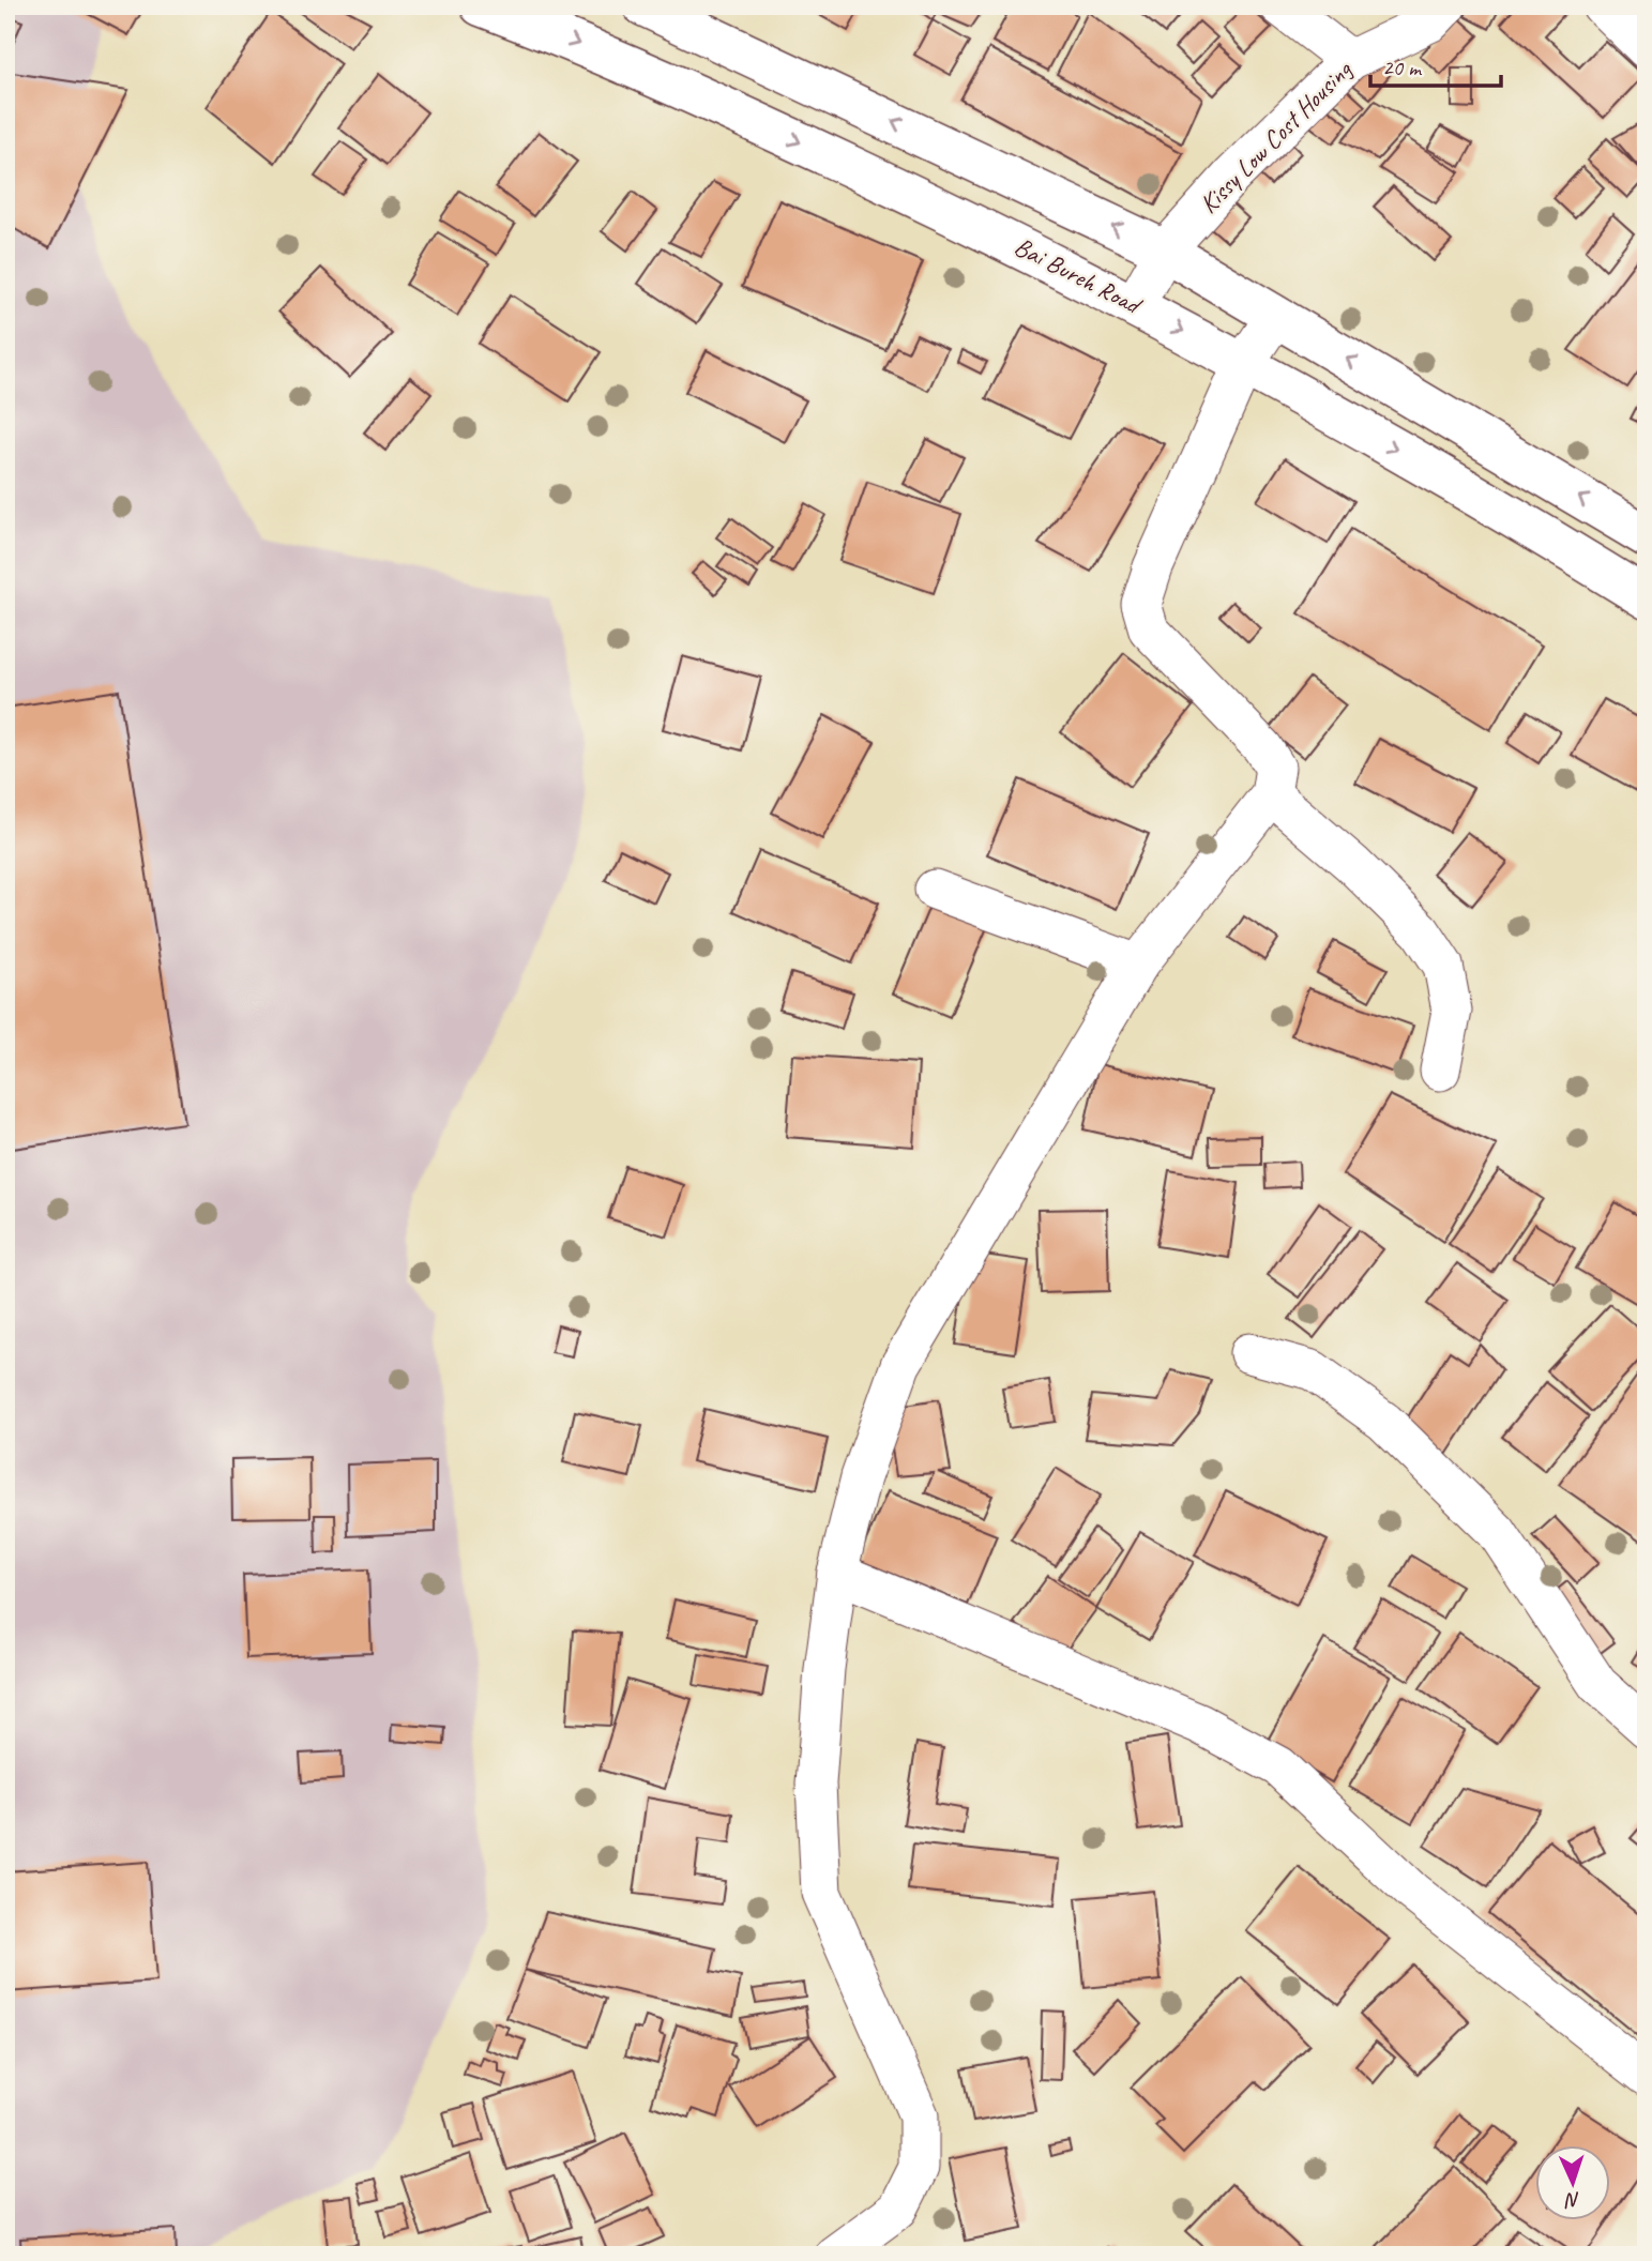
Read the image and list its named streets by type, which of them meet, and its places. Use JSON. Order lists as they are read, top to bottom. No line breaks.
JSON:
{"streets":{"highway":["Bai Bureh Road"],"street":["Kissy Low Cost Housing"]},"crossings":[["Kissy Low Cost Housing","Bai Bureh Road"]],"scale_bar":"20 m","north":"bottom"}
